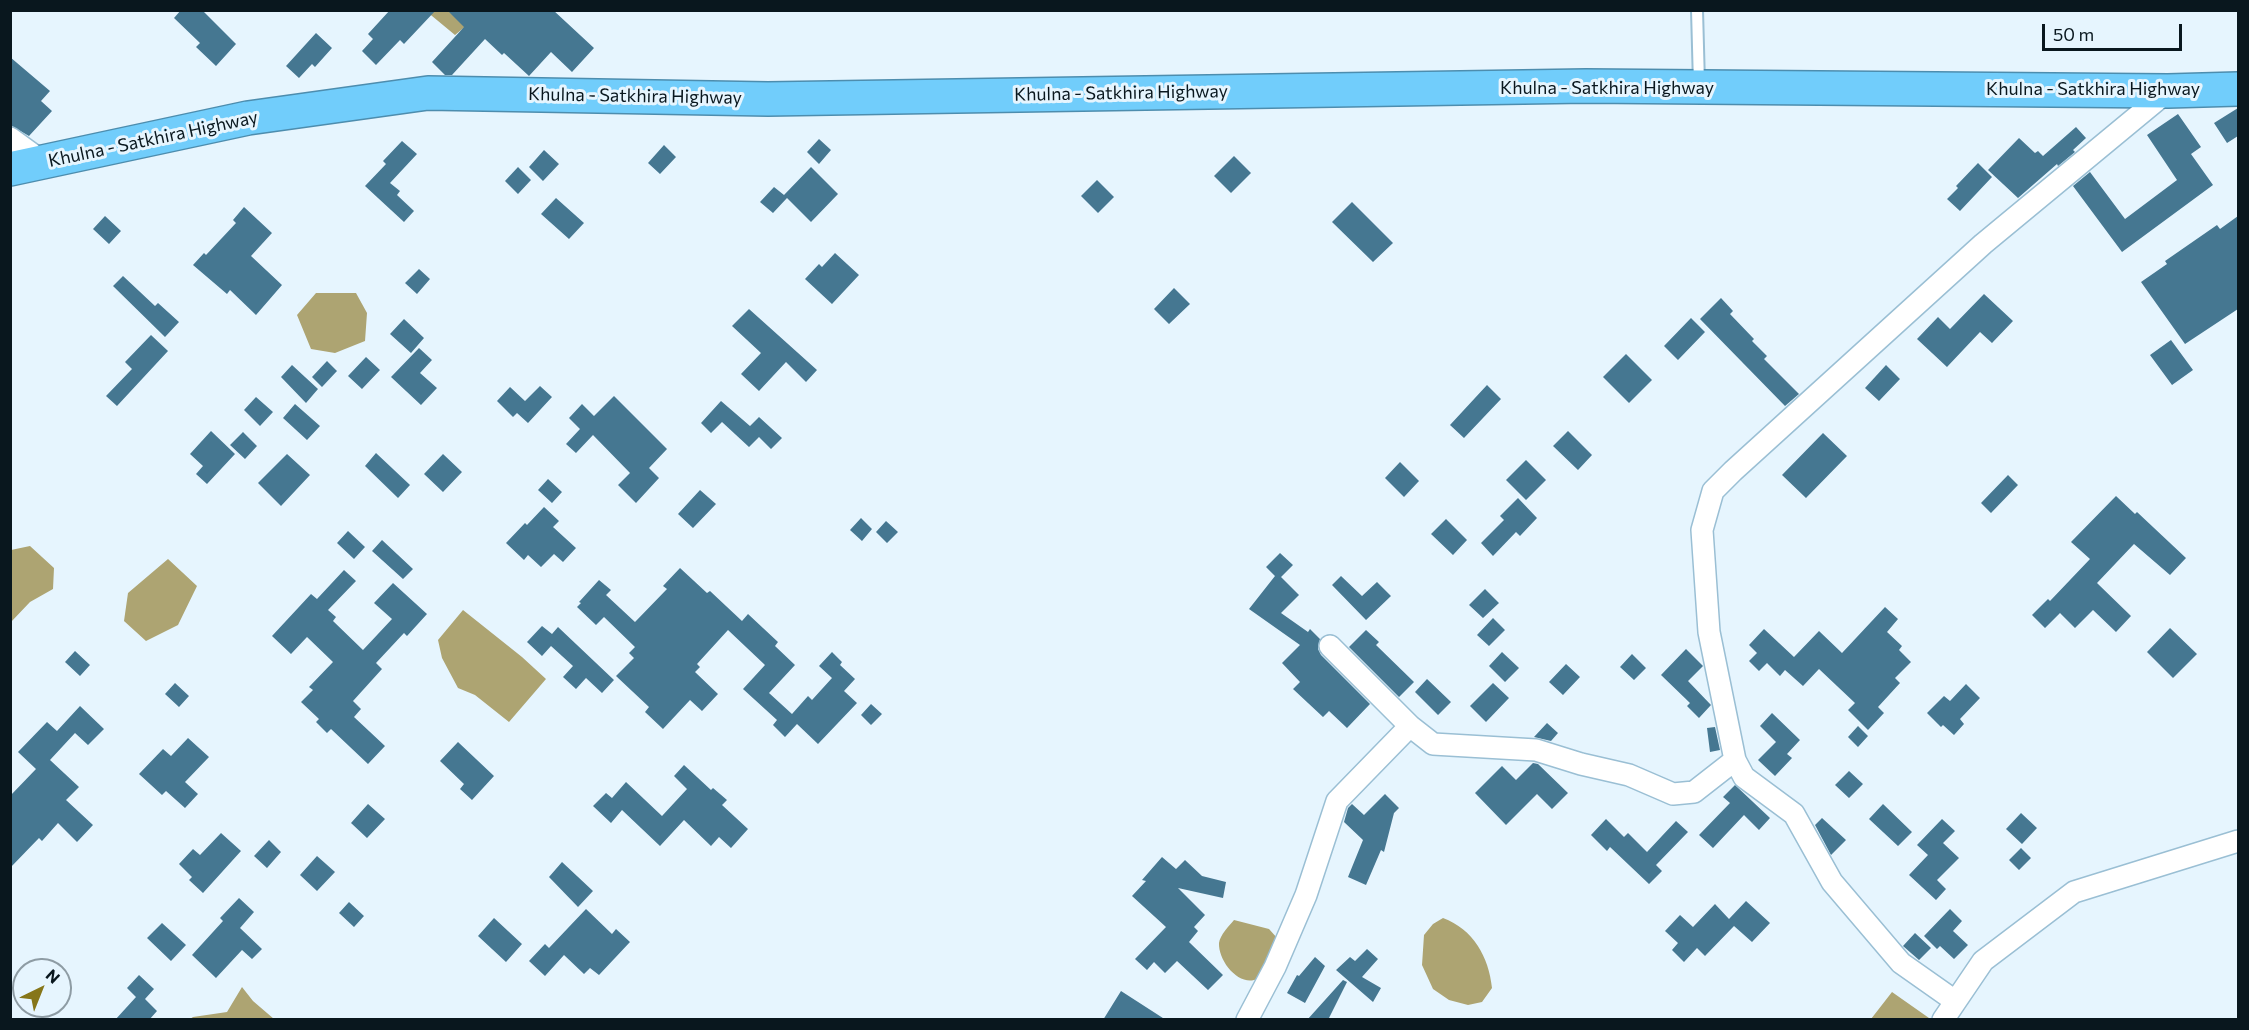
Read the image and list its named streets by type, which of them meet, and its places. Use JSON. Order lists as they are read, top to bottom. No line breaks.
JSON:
{"streets":{"highway":["Khulna - Satkhira Highway"]},"scale_bar":"50 m","north":"top right"}
